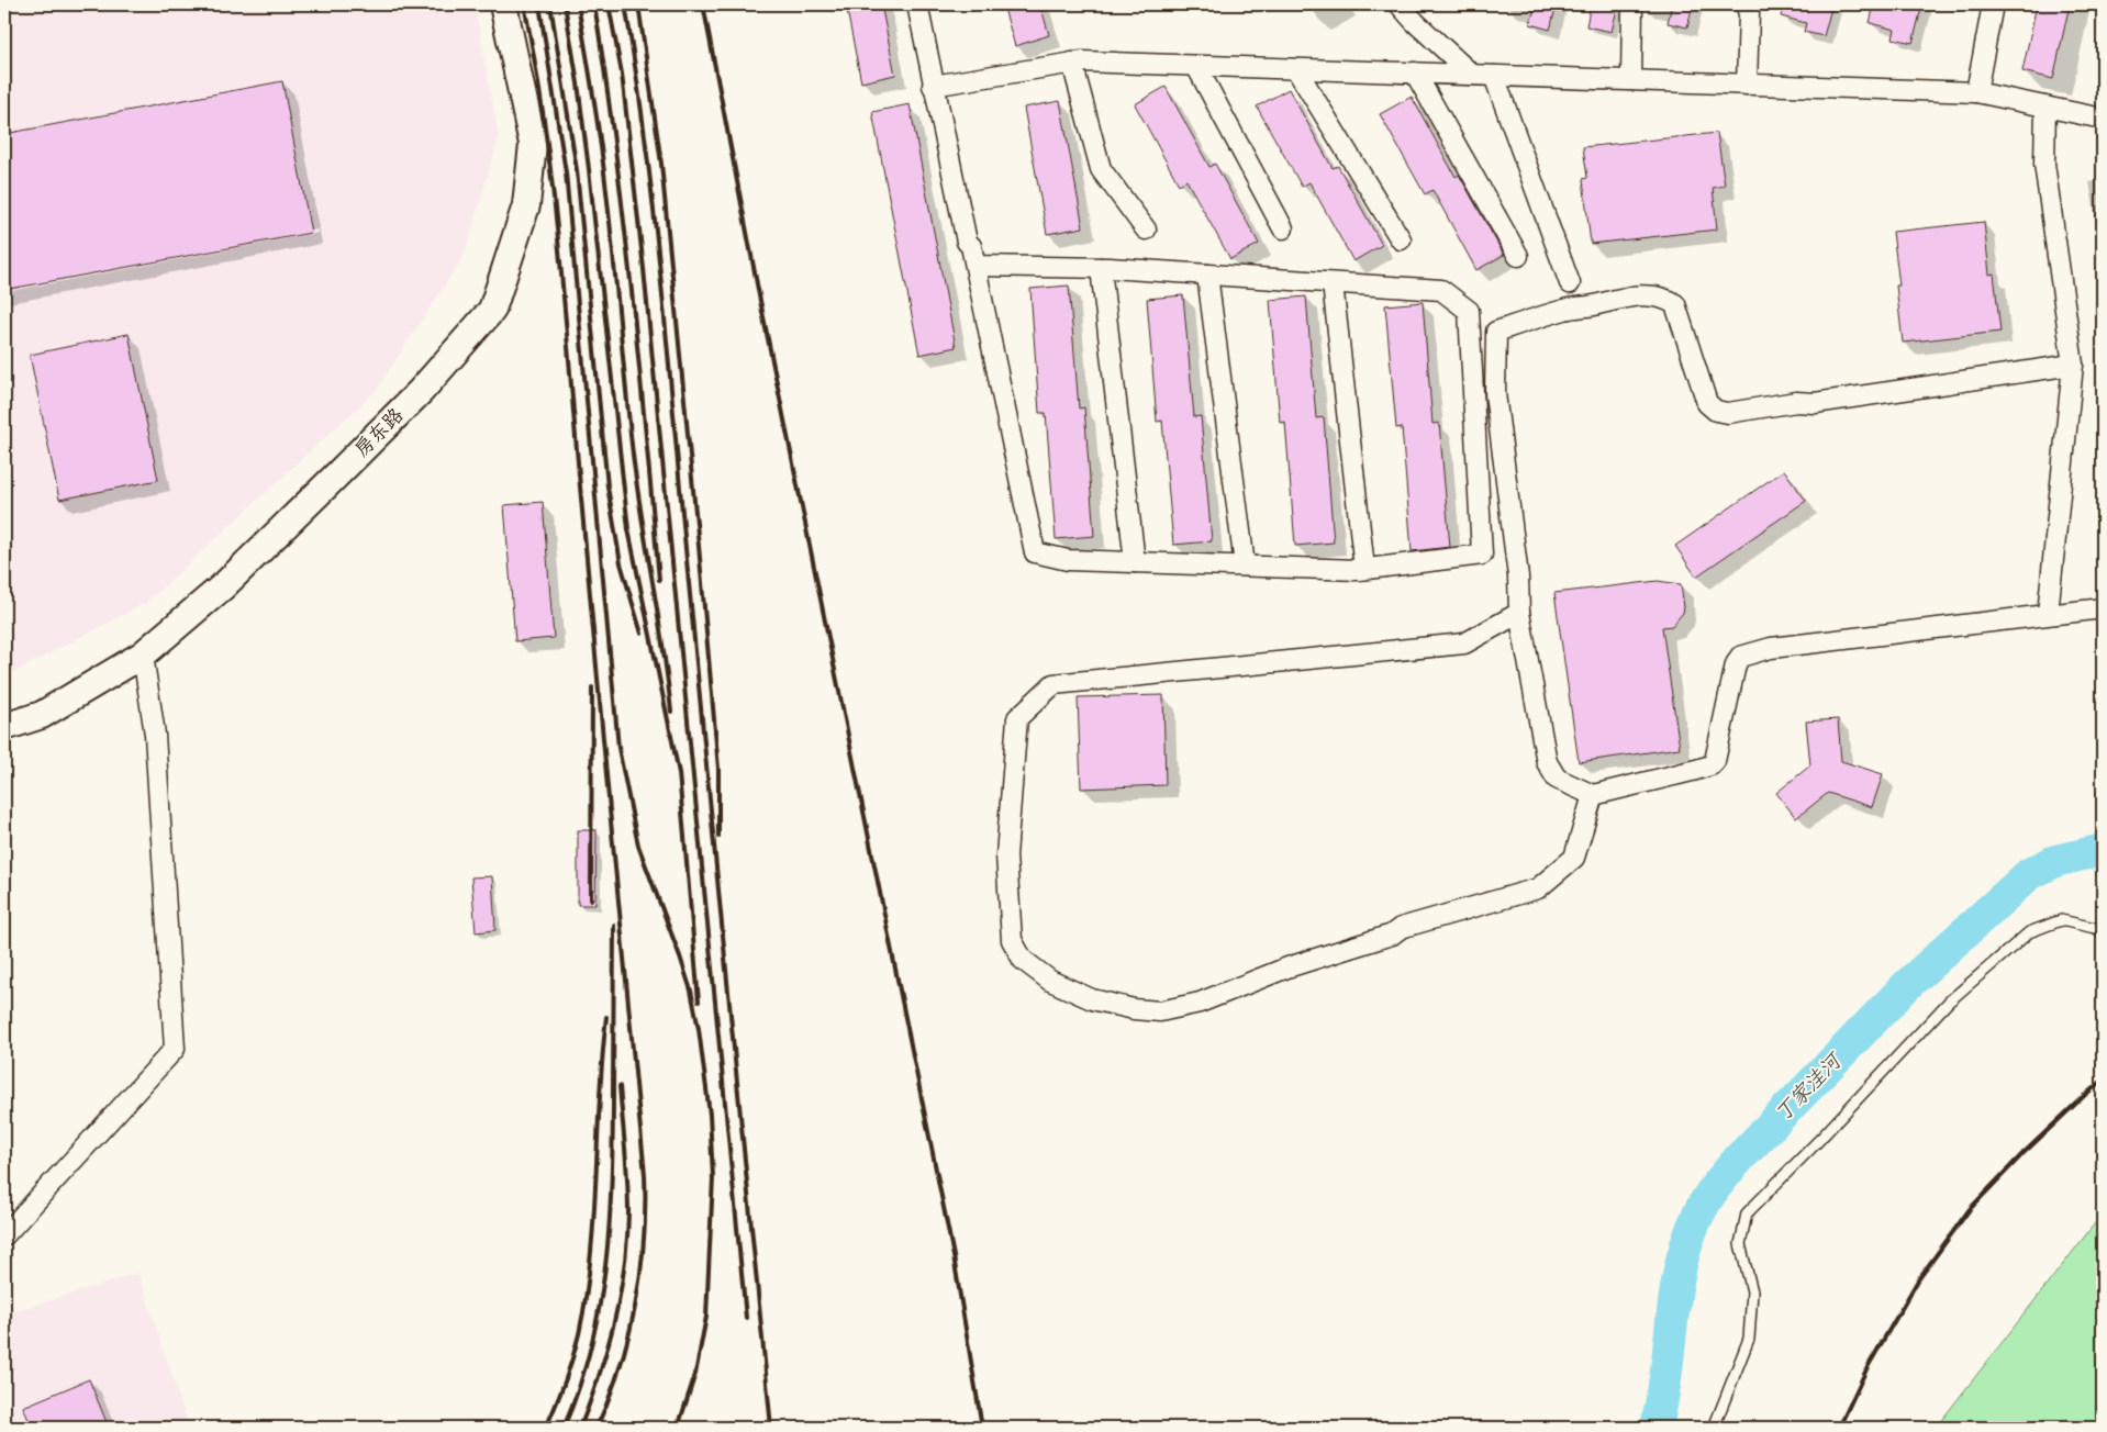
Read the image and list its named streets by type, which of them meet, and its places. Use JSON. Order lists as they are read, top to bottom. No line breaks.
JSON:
{"streets":{"main road":["房东路"]},"water":["丁家洼河"]}
